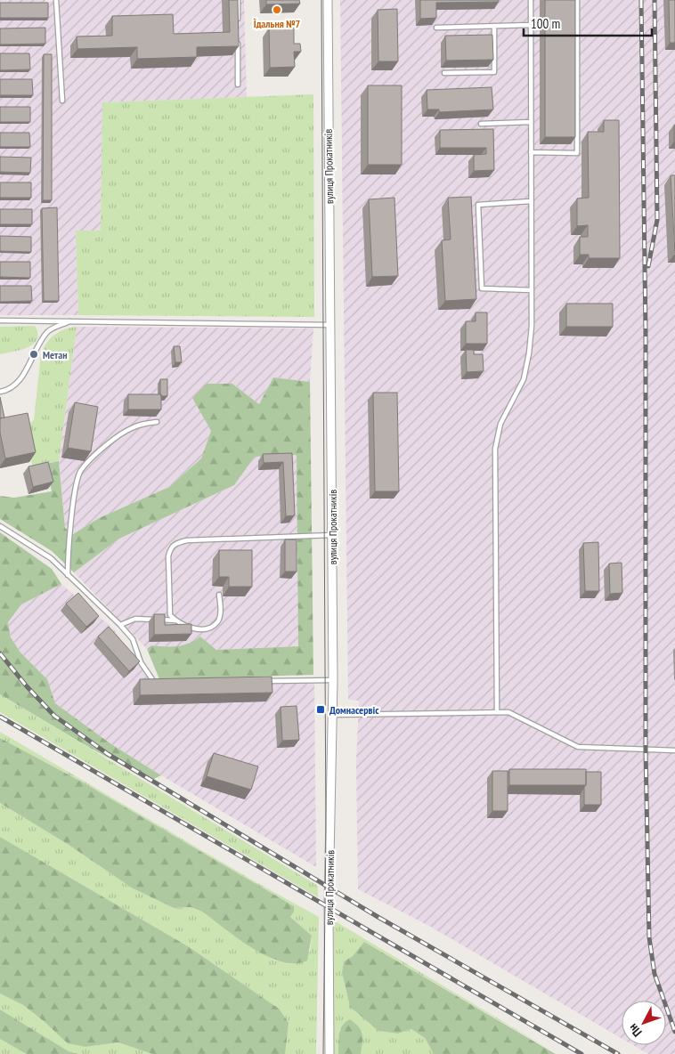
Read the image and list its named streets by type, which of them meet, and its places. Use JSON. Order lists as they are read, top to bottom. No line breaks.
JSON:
{"streets":{"street":["вулиця Прокатників"]},"places":{"other":["Їдальня №7","Метан"],"transit":["Домнасервіс"]},"scale_bar":"100 m","north":"bottom left"}
